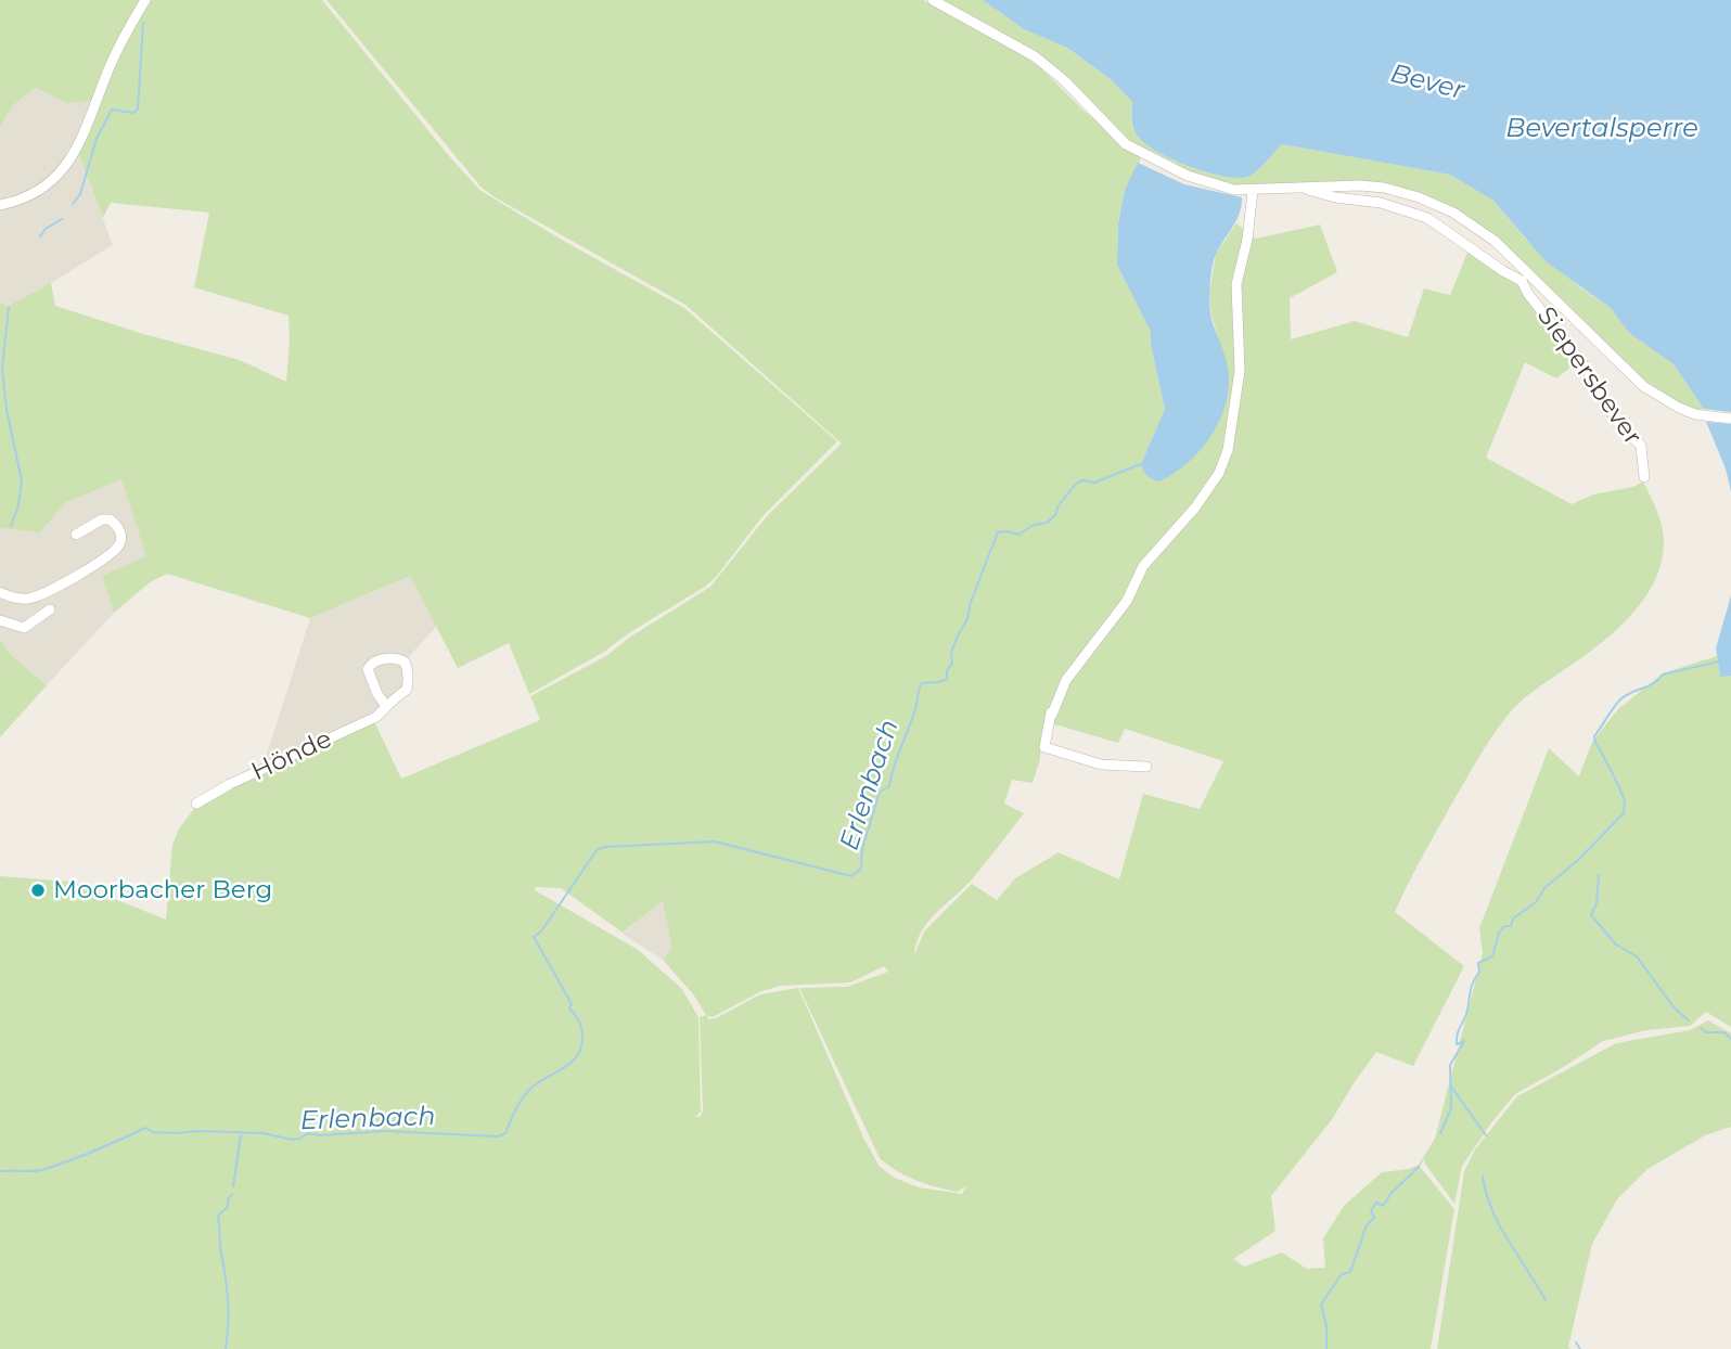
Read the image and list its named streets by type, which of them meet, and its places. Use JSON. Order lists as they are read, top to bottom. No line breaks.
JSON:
{"streets":{"street":["Siepersbever","Hönde"]},"water":["Bever","Bevertalsperre","Erlenbach"],"places":["Moorbacher Berg"]}
